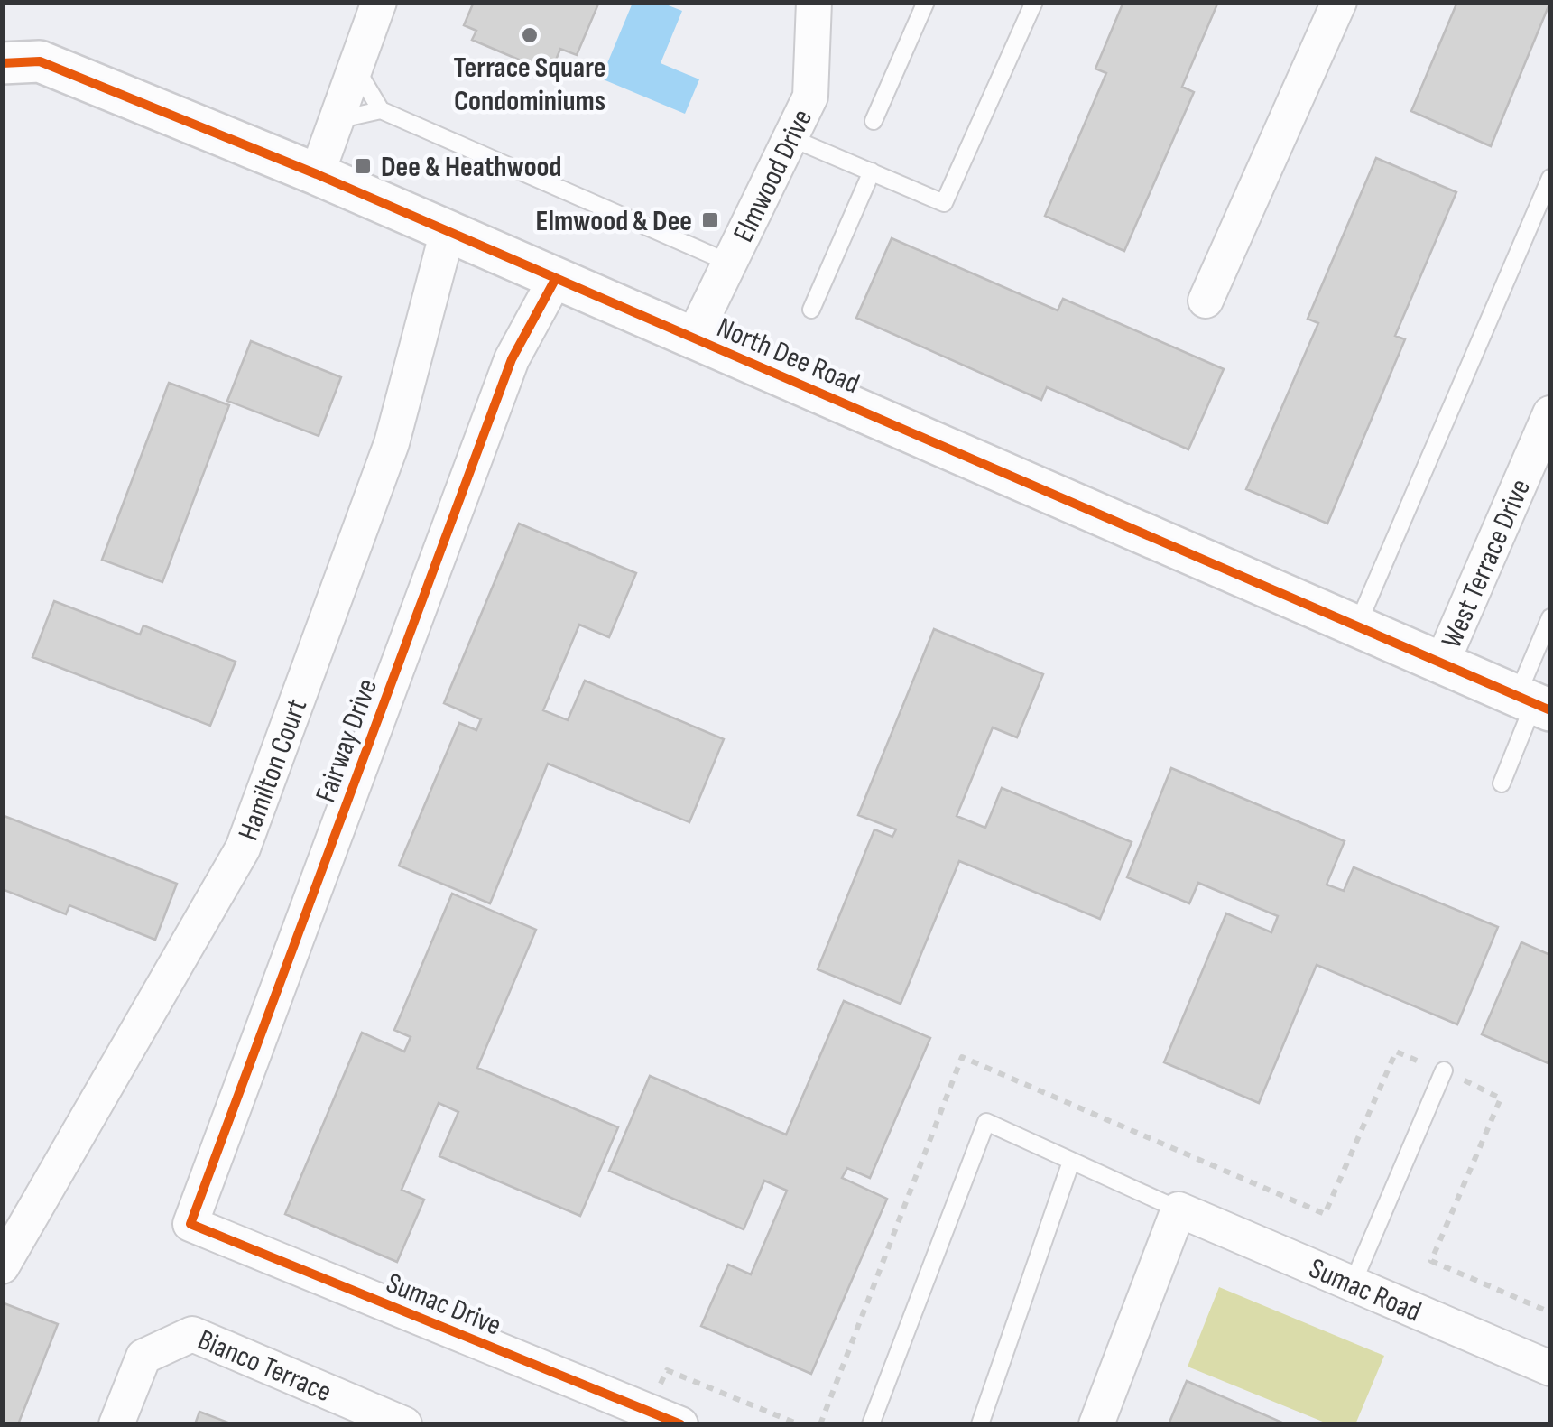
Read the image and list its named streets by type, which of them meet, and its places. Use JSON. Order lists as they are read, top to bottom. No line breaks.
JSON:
{"streets":{"street":["Elmwood Drive","North Dee Road","West Terrace Drive","Fairway Drive","Hamilton Court","Sumac Road","Sumac Drive","Bianco Terrace"]},"crossings":[["Elmwood Drive","North Dee Road"],["North Dee Road","West Terrace Drive"],["North Dee Road","Fairway Drive"],["North Dee Road","Hamilton Court"],["Fairway Drive","Sumac Drive"]],"places":{"other":["Terrace Square Condominiums"],"transit":["Dee & Heathwood","Elmwood & Dee"]}}
